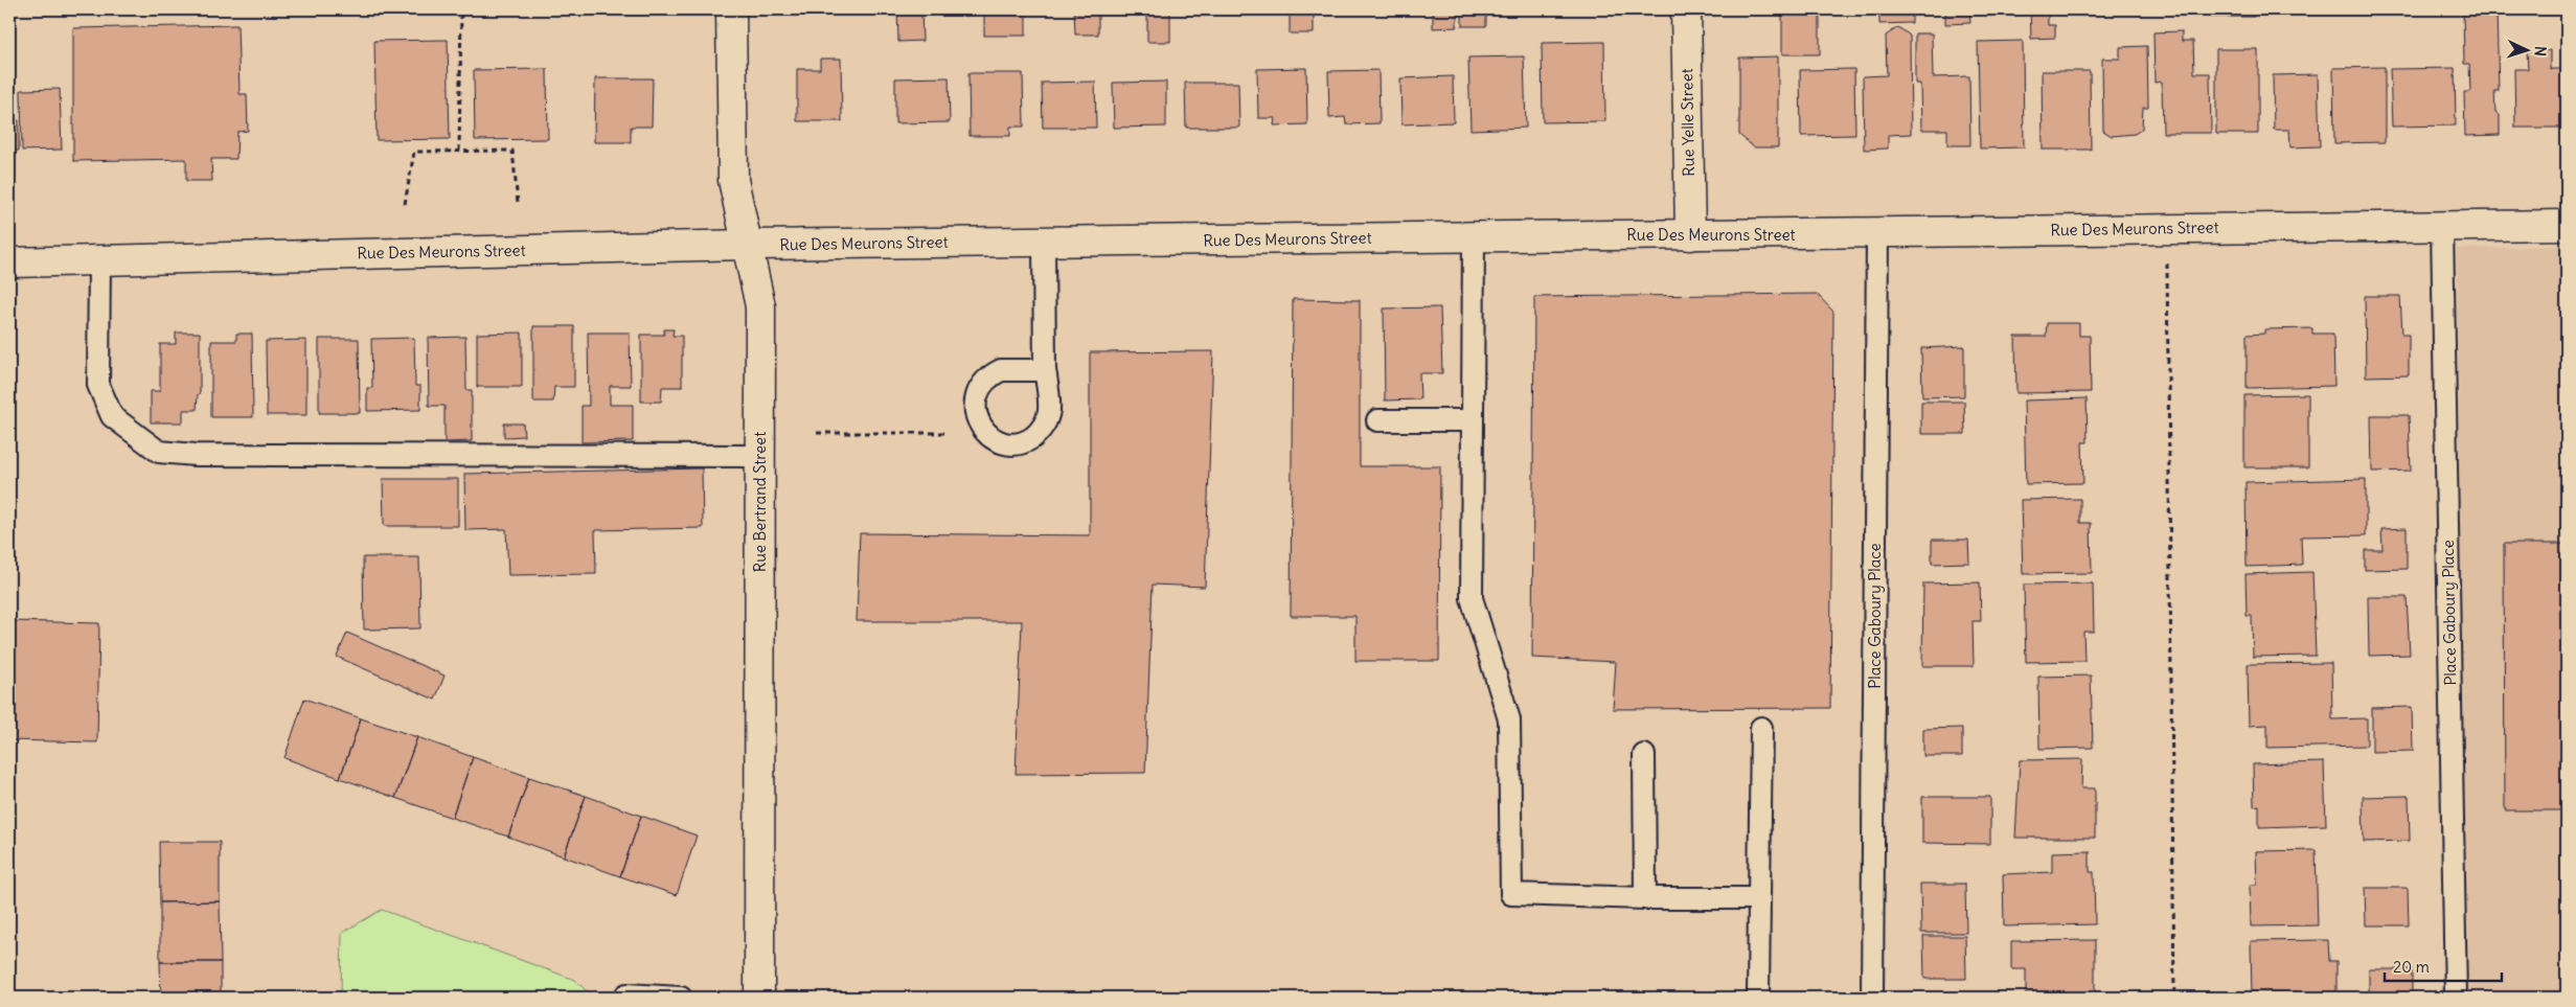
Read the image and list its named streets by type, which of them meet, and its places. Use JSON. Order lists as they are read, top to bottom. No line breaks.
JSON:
{"streets":{"street":["Rue Yelle Street","Rue Des Meurons Street","Rue Bertrand Street"],"lane":["Place Gaboury Place"]},"crossings":[["Rue Yelle Street","Rue Des Meurons Street"],["Rue Des Meurons Street","Rue Bertrand Street"],["Rue Des Meurons Street","Place Gaboury Place"]],"scale_bar":"20 m","north":"right"}
